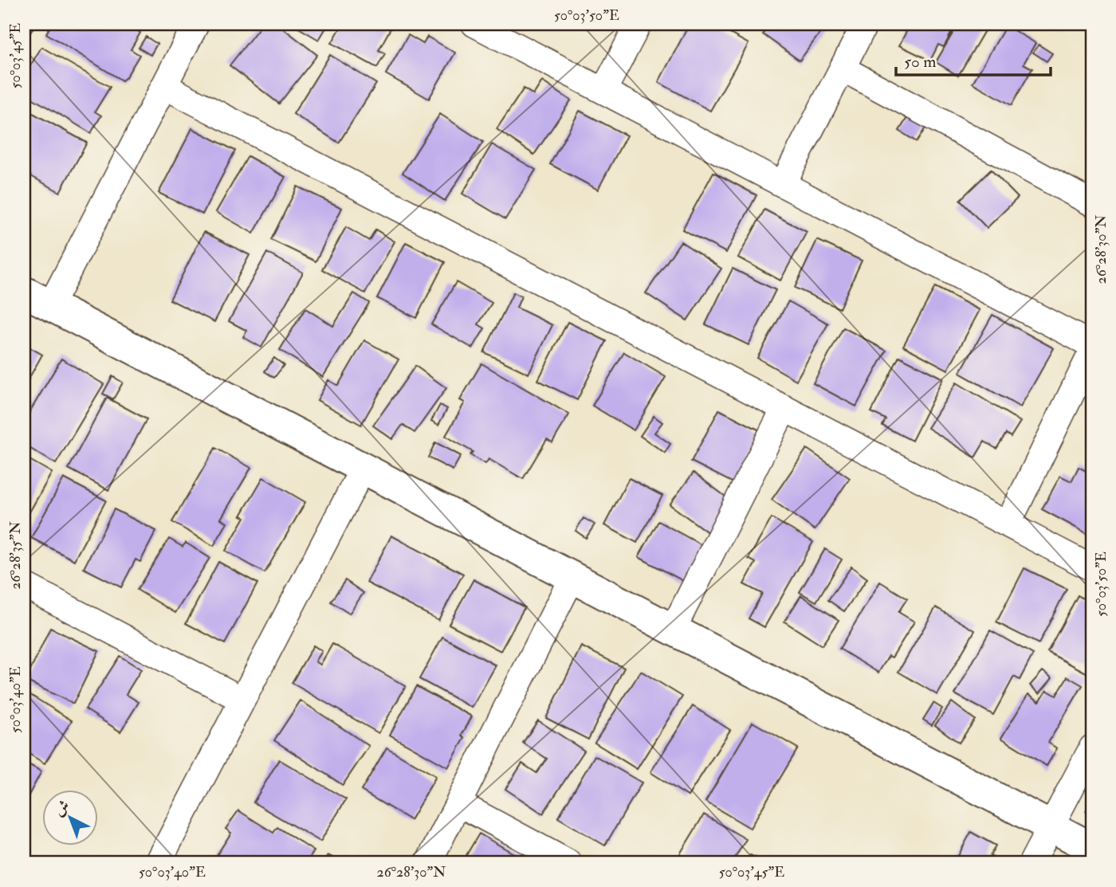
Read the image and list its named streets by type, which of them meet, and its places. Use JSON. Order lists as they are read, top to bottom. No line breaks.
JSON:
{"scale_bar":"50 m","north":"top left","coordinates":["50°03'50\"E","50°03'45\"E","26°28'30\"N","26°28'35\"N","50°03'40\"E"]}
